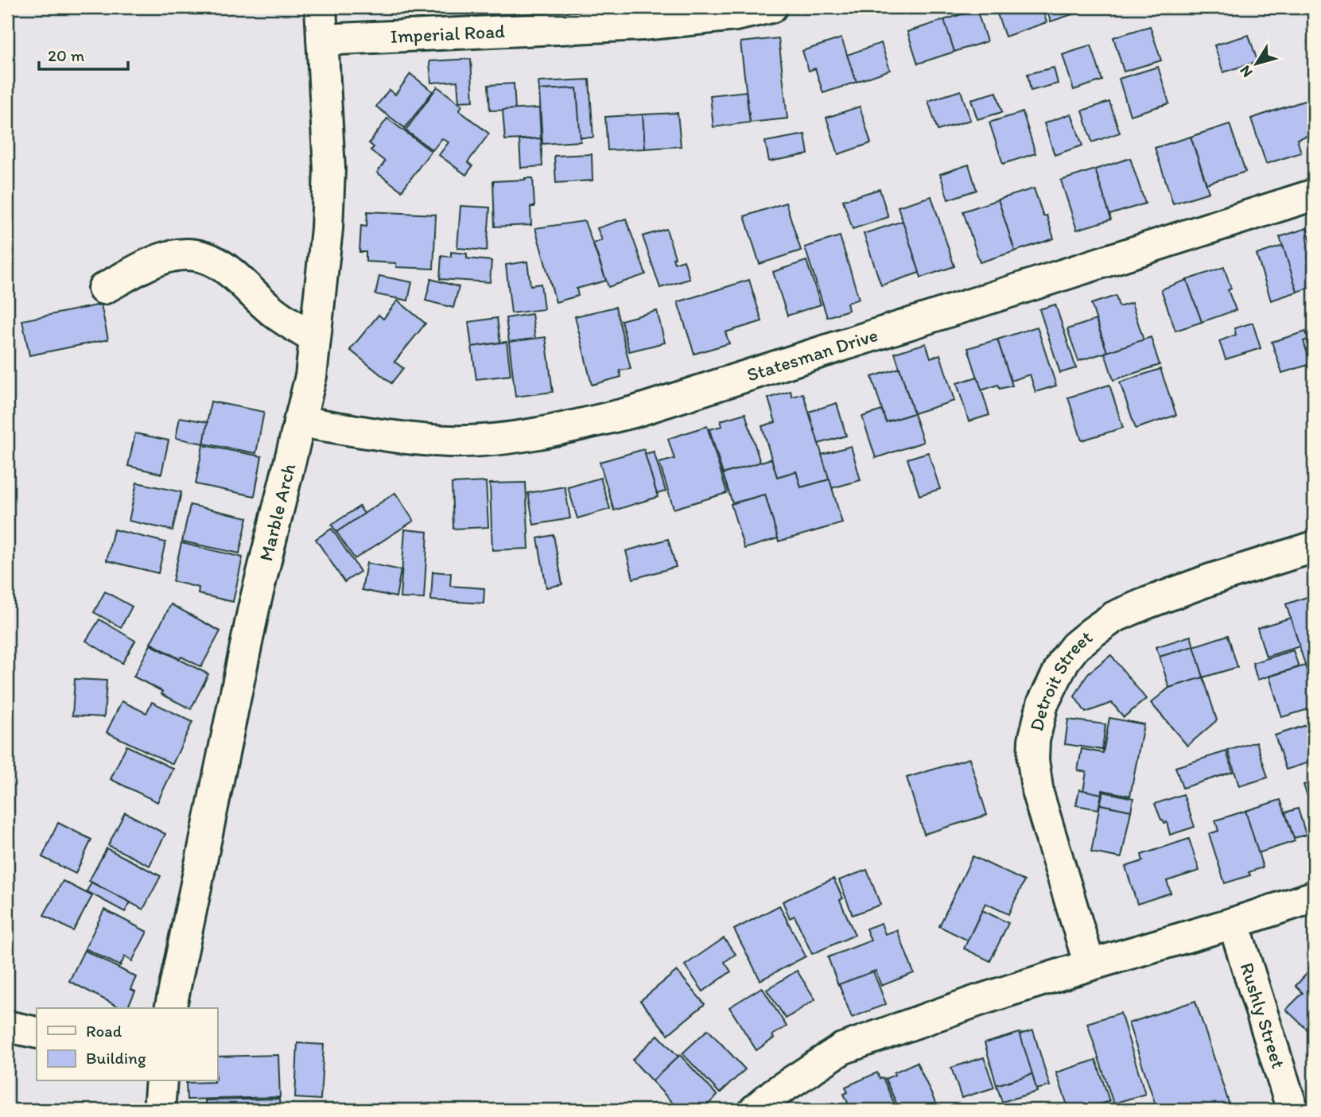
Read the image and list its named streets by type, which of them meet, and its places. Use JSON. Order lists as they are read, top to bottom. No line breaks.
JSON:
{"streets":{"street":["Imperial Road","Statesman Drive","Marble Arch","Detroit Street","Rushly Street"]},"crossings":[["Imperial Road","Marble Arch"],["Statesman Drive","Marble Arch"]],"legend":["Road","Building"],"scale_bar":"20 m","north":"bottom left"}
